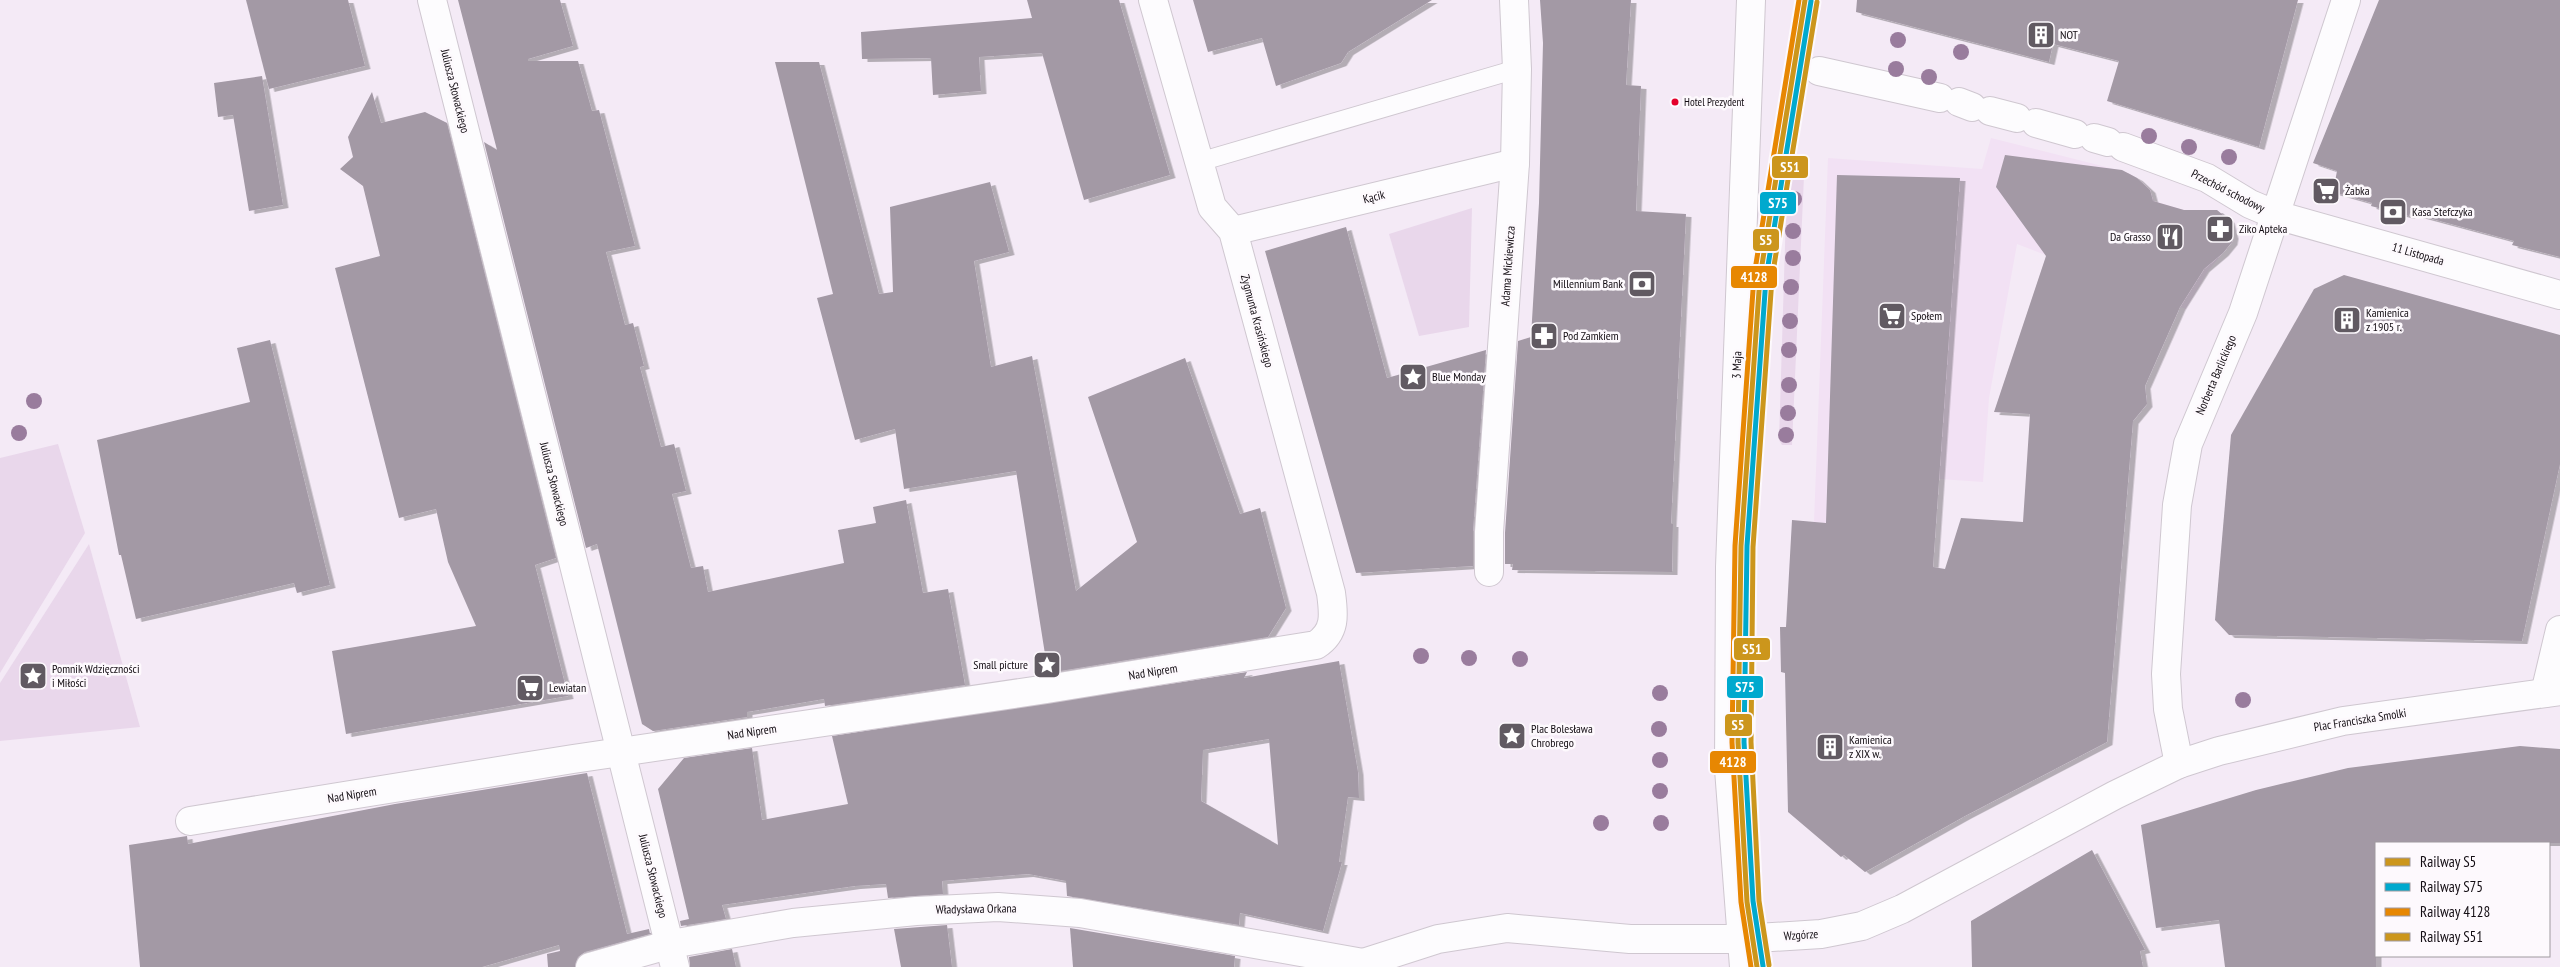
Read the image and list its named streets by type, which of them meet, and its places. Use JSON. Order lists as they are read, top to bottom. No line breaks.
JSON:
{"streets":{"street":["Juliusza Słowackiego","Przechód schodowy","Kącik","11 Listopada","Adama Mickiewicza","Zygmunta Krasińskiego","3 Maja","Norberta Barlickiego","Nad Niprem","Plac Franciszka Smolki","Władysława Orkana","Wzgórze"]},"crossings":[["Juliusza Słowackiego","Nad Niprem"],["Juliusza Słowackiego","Władysława Orkana"],["Przechód schodowy","11 Listopada"],["Przechód schodowy","Norberta Barlickiego"],["Kącik","Adama Mickiewicza"],["Kącik","Zygmunta Krasińskiego"],["11 Listopada","Norberta Barlickiego"],["Zygmunta Krasińskiego","Nad Niprem"],["3 Maja","Wzgórze"],["Norberta Barlickiego","Plac Franciszka Smolki"],["Norberta Barlickiego","Wzgórze"],["Plac Franciszka Smolki","Wzgórze"],["Władysława Orkana","Wzgórze"]],"places":{"building":["NOT","Kamienica z 1905 r.","Kamienica z XIX w."],"other":["Hotel Prezydent"],"supermarket":["Żabka","Społem","Lewiatan"],"bank":["Kasa Stefczyka","Millennium Bank"],"pharmacy":["Ziko Apteka","Pod Zamkiem"],"restaurant":["Da Grasso"],"place":["Blue Monday","Small picture","Pomnik Wdzięczności i Miłości","Plac Bolesława Chrobrego"]},"lines":["rail line S5","rail line 4128","rail line S75","rail line S51"],"legend":["Railway S5","Railway S75","Railway 4128","Railway S51"]}
